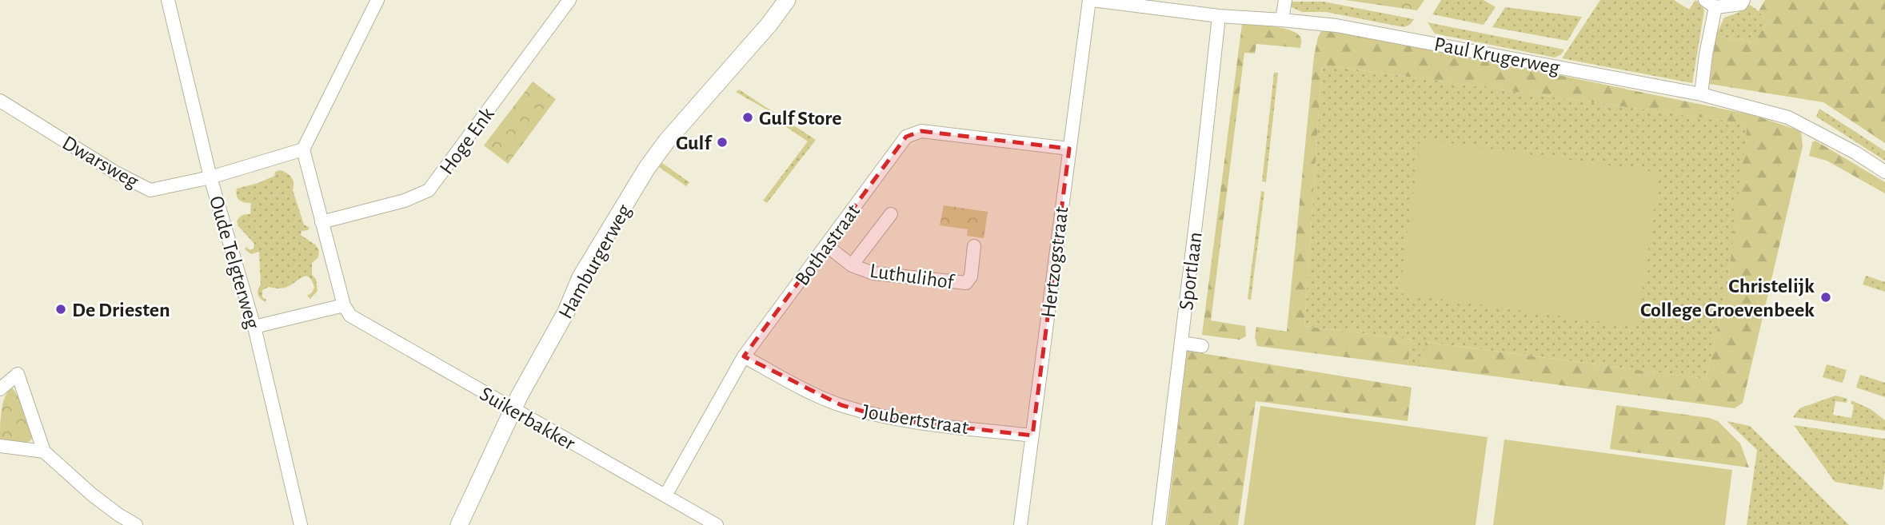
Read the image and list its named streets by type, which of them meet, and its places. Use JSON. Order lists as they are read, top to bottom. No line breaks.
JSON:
{"streets":{"street":["Paul Krugerweg","Hoge Enk","Dwarsweg","Bothastraat","Hamburgerweg","Oude Telgterweg","Hertzogstraat","Sportlaan","Luthulihof","Suikerbakker","Joubertstraat"]},"crossings":[["Paul Krugerweg","Hertzogstraat"],["Paul Krugerweg","Sportlaan"],["Dwarsweg","Oude Telgterweg"],["Bothastraat","Hertzogstraat"],["Bothastraat","Luthulihof"],["Bothastraat","Suikerbakker"],["Bothastraat","Joubertstraat"],["Hamburgerweg","Suikerbakker"],["Hertzogstraat","Joubertstraat"]],"places":["Gulf Store","Gulf","Christelijk College Groevenbeek","De Driesten"]}
